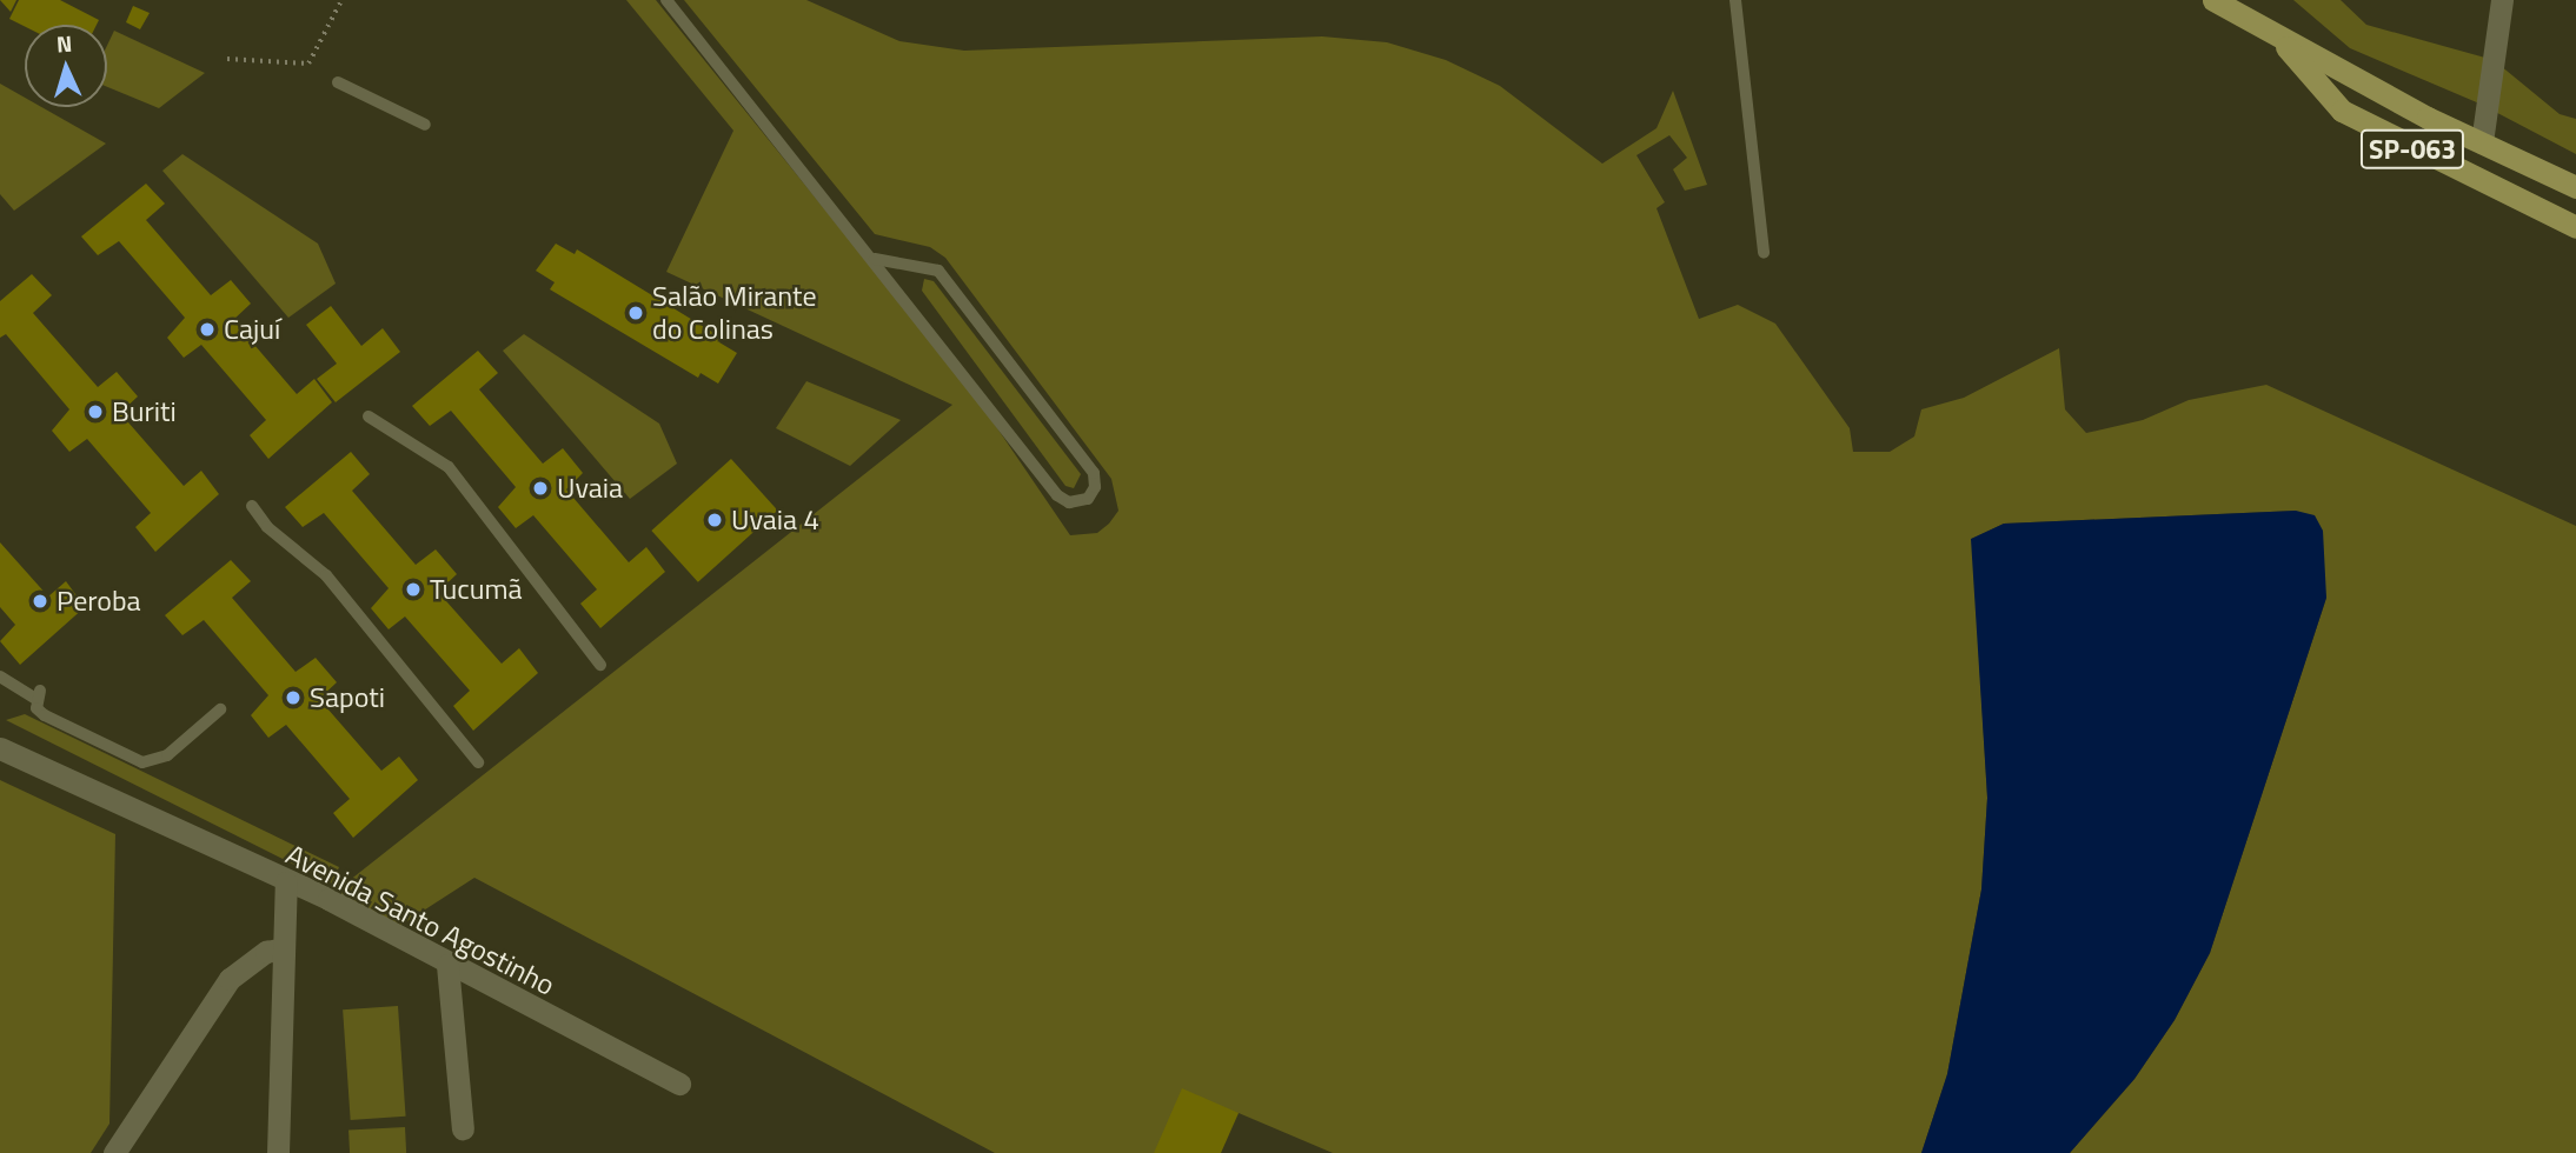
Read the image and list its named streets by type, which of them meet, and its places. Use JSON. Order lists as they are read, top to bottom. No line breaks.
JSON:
{"streets":{"main road":["SP-063"],"street":["Avenida Santo Agostinho"]},"places":["Salão Mirante do Colinas","Cajuí","Buriti","Uvaia","Uvaia 4","Tucumã","Peroba","Sapoti"],"north":"top"}
